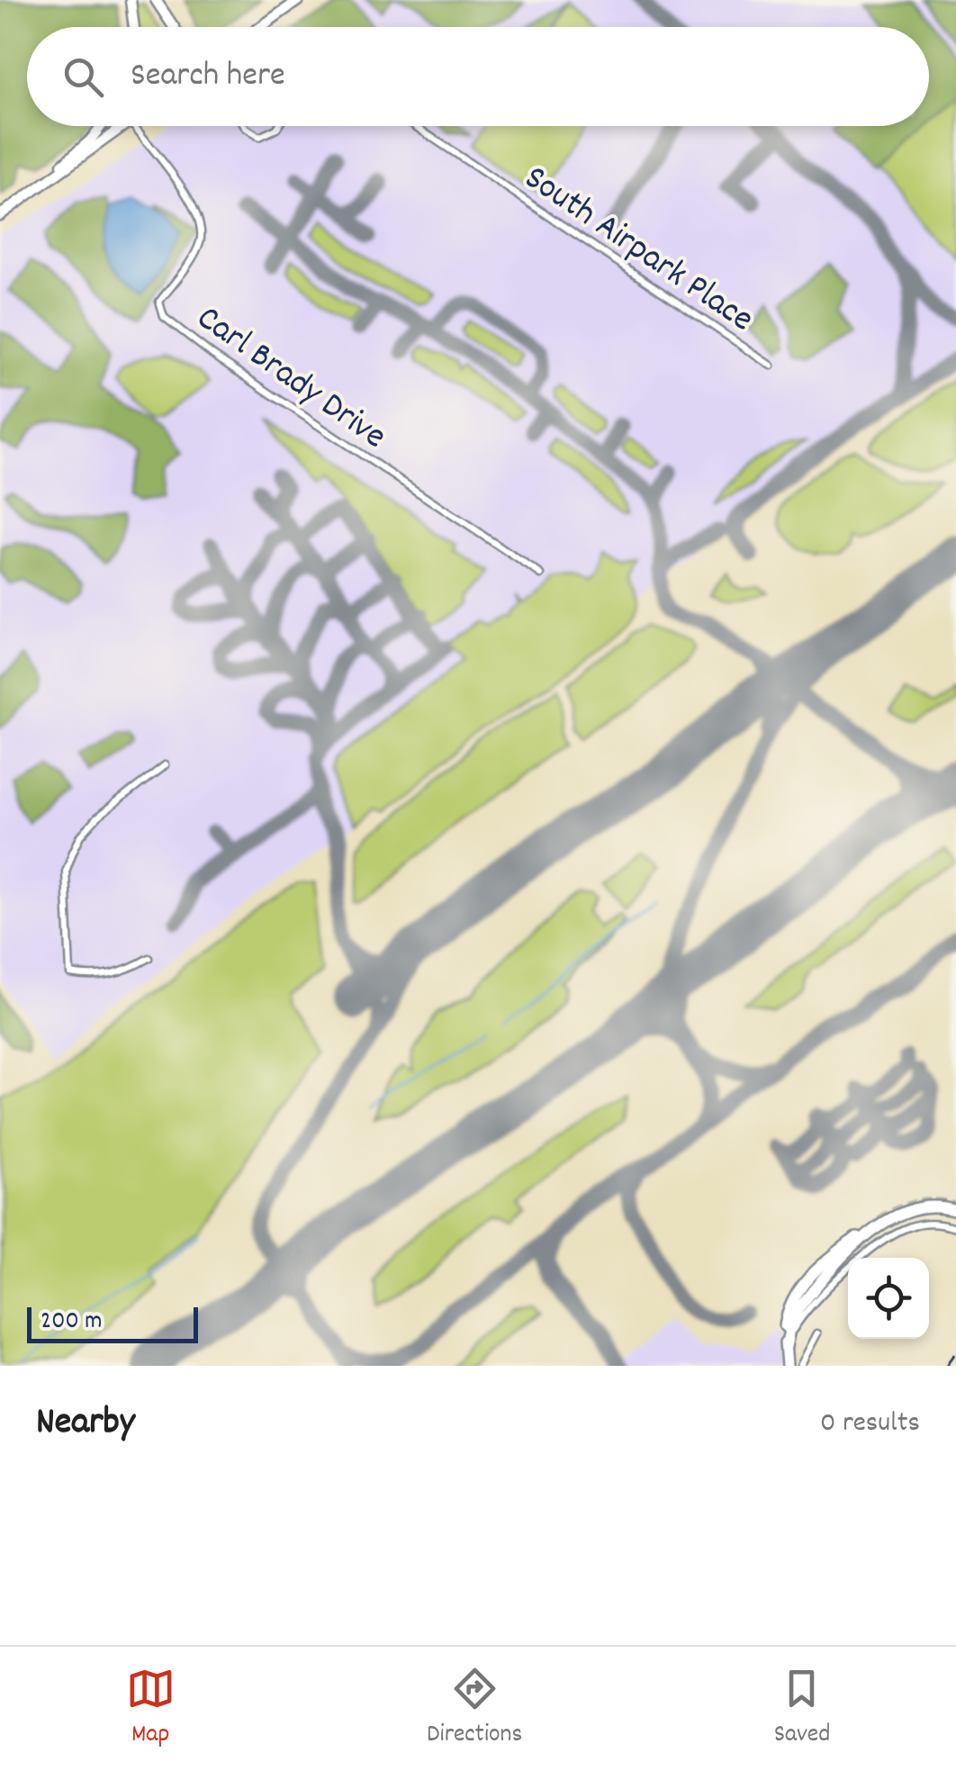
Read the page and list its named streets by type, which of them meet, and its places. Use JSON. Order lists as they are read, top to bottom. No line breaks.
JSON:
{"streets":{"street":["South Airpark Place","Carl Brady Drive"]},"scale_bar":"200 m","page":{"search":"Search here","scale":"200 m","heading":["Nearby","0 results"],"nav":["Map","Directions","Saved"]}}
